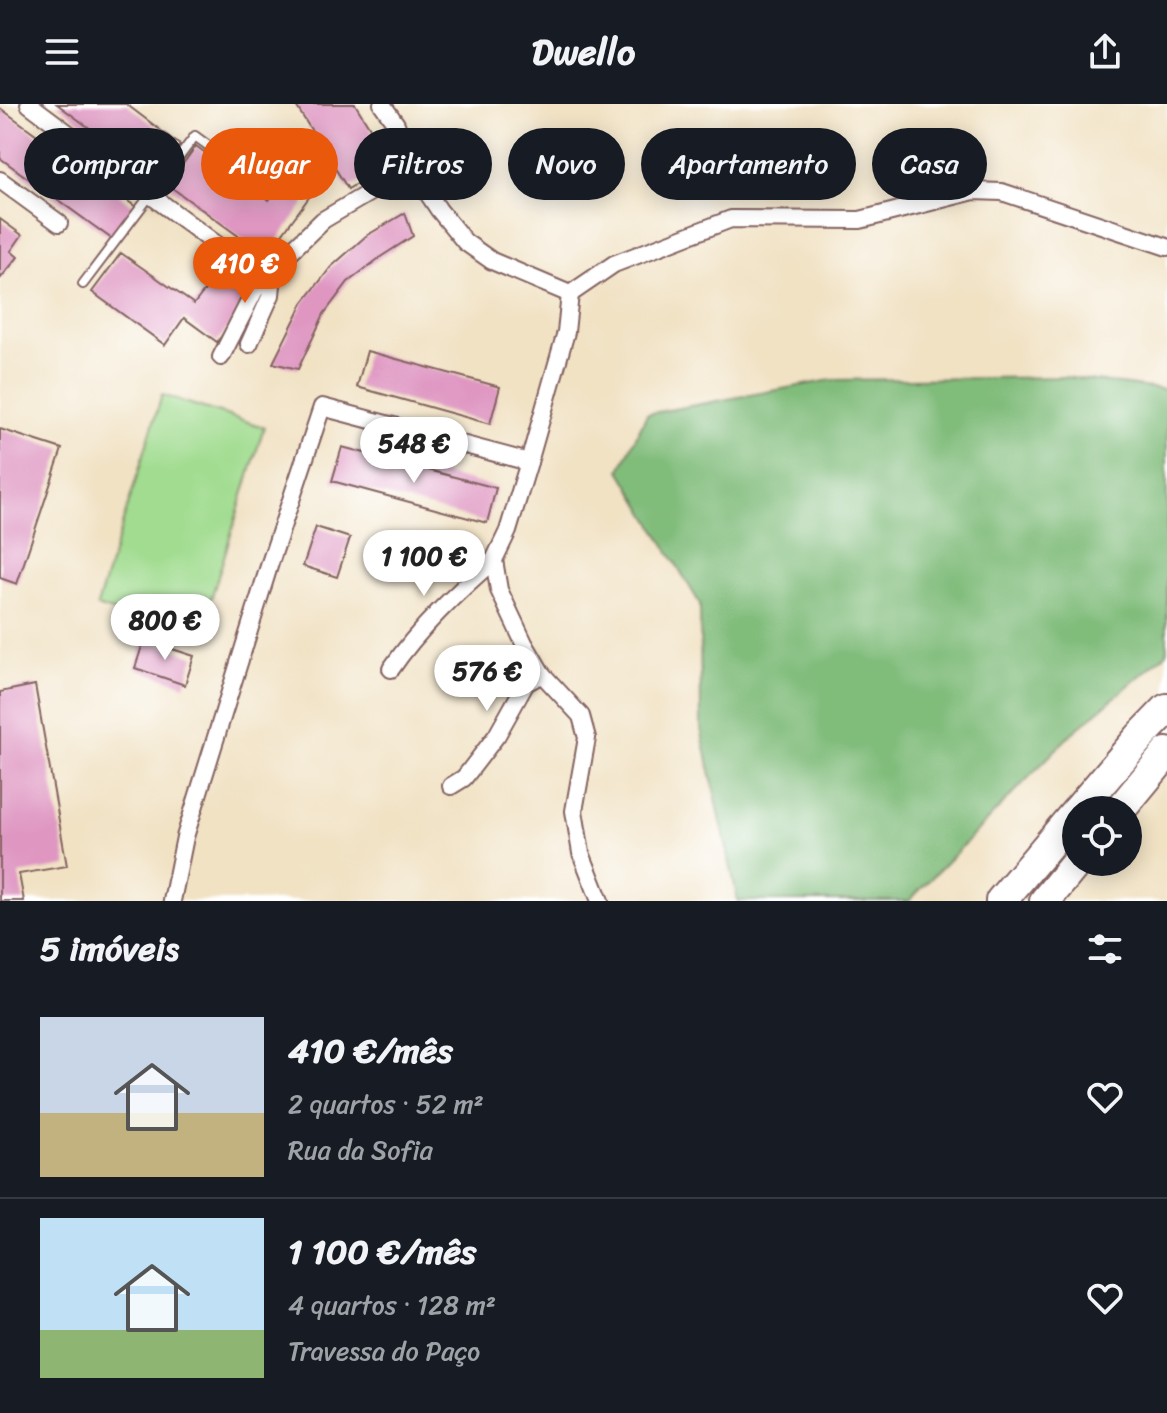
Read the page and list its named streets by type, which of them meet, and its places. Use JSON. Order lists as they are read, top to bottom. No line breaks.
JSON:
{"page":{"header":"Dwello","chip":["Comprar","Alugar","Filtros","Novo","Apartamento","Casa"],"price":["410 €","548 €","1 100 €","800 €","576 €"],"heading":"5 imóveis","list":[{"name":"410 €/mês","note":"2 quartos · 52 m² · Rua da Sofia"},{"name":"1 100 €/mês","note":"4 quartos · 128 m² · Travessa do Paço"}]}}
